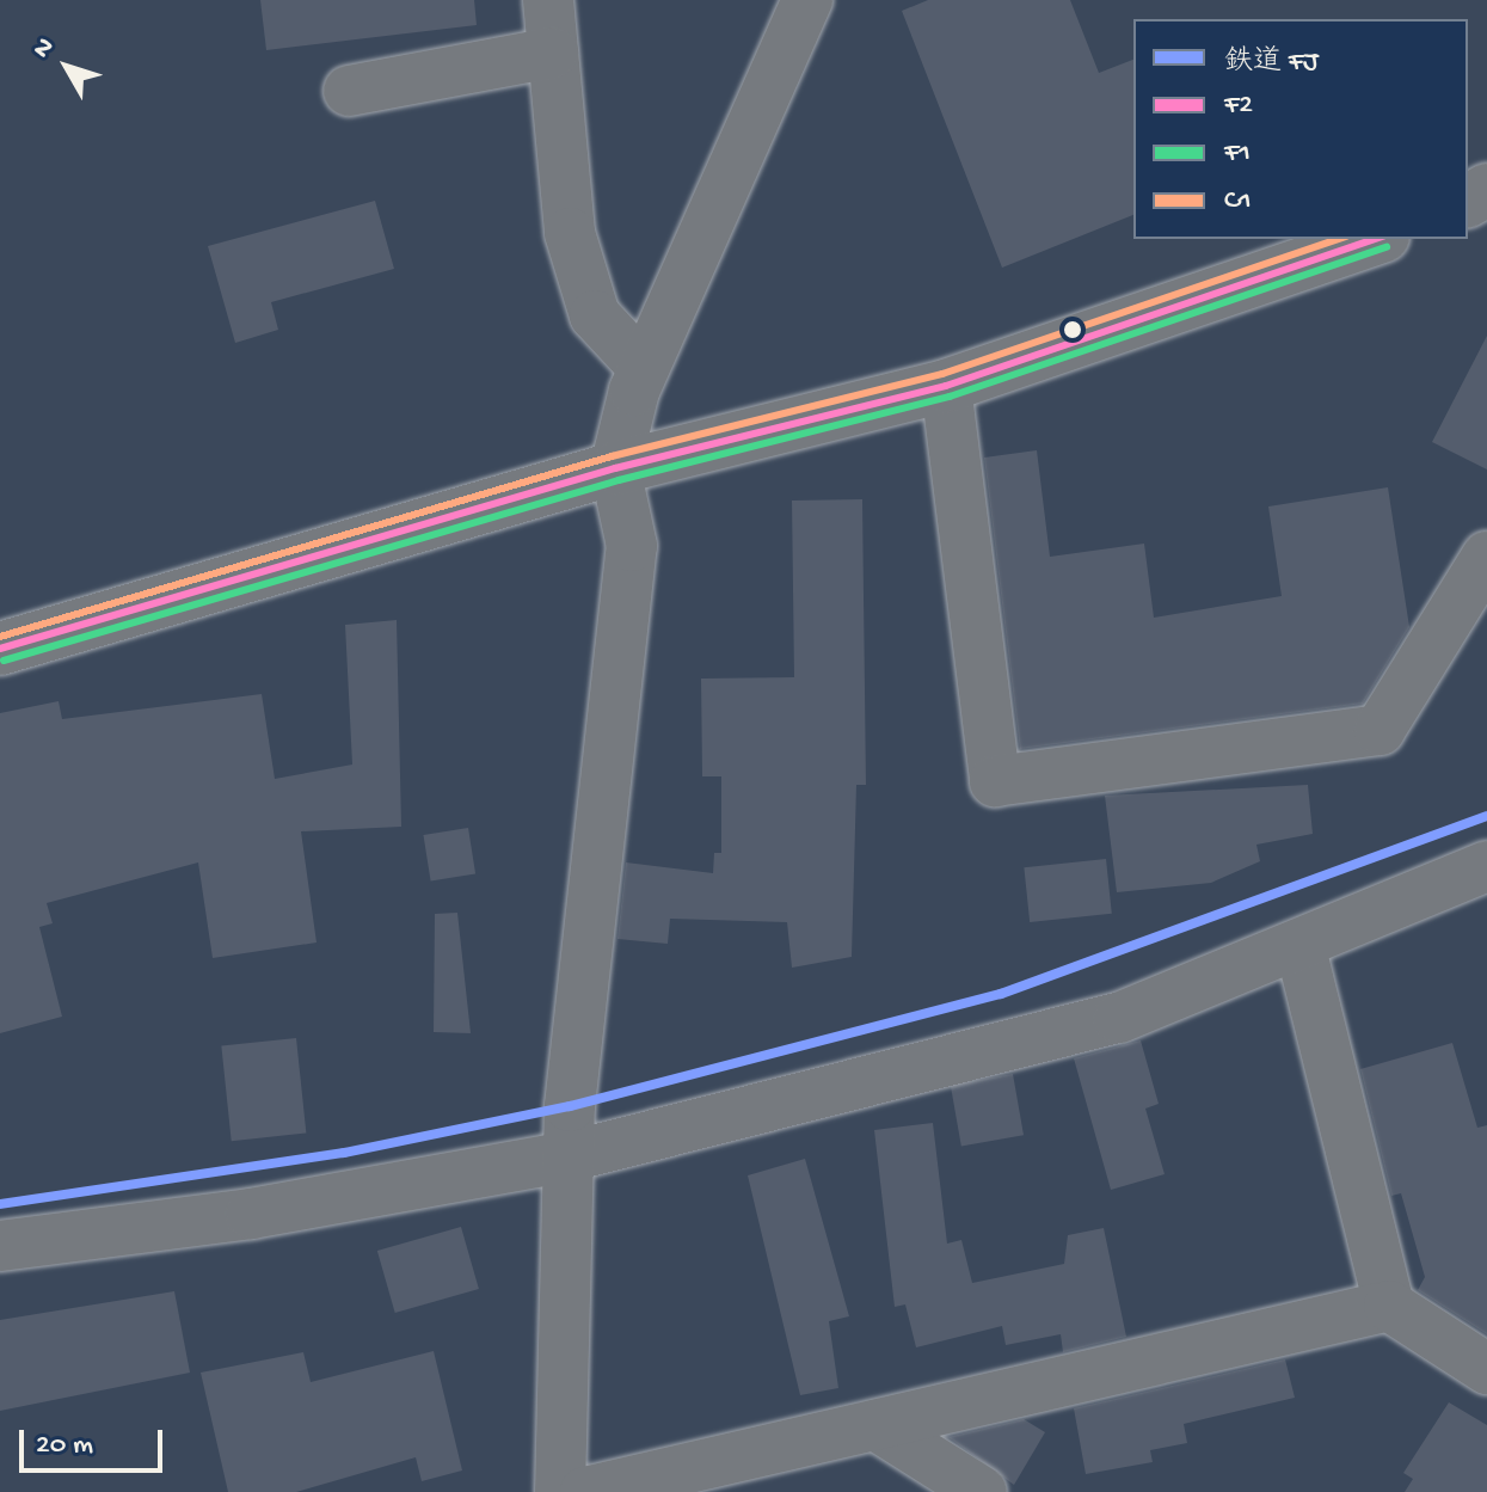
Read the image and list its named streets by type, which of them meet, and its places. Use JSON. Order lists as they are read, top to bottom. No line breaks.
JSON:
{"lines":["transit line F2","transit line C1","transit line F1","rail line FJ"],"legend":["鉄道 FJ","F2","F1","C1"],"scale_bar":"20 m","north":"top left"}
